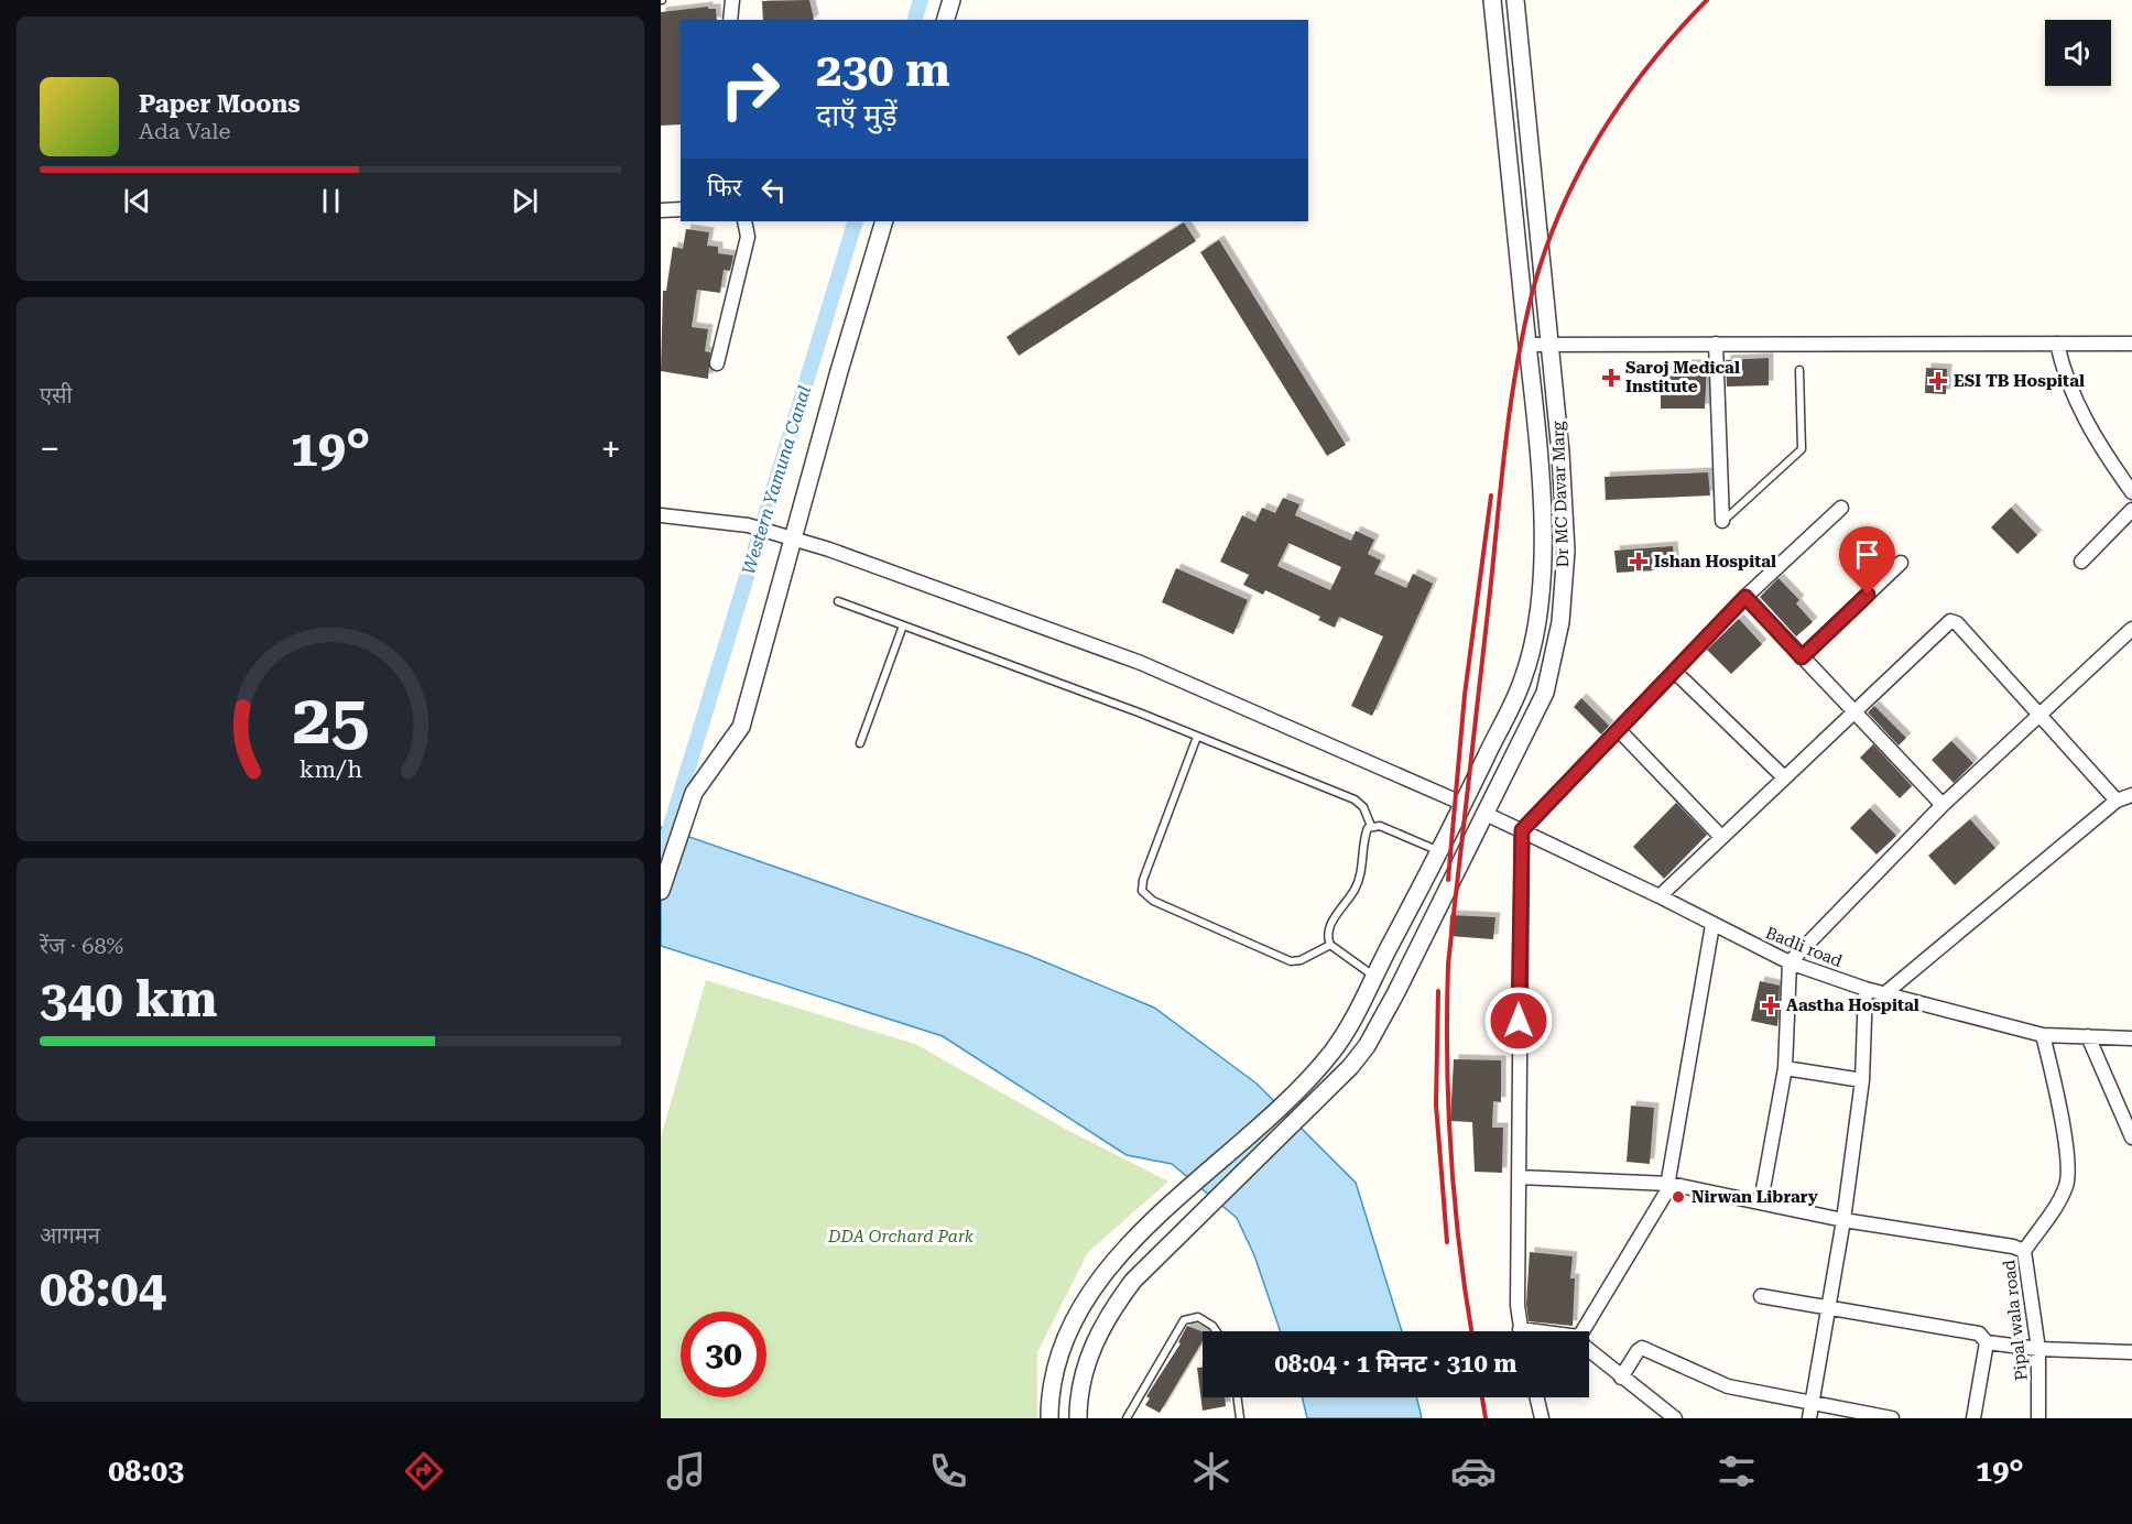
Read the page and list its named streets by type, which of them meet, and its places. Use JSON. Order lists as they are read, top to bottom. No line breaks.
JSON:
{"streets":{"street":["Dr MC Davar Marg","Badli road","Pipal wala road"]},"crossings":[["Dr MC Davar Marg","Badli road"],["Badli road","Pipal wala road"]],"water":["Western Yamuna Canal"],"parks":["DDA Orchard Park"],"places":{"health":["Saroj Medical Institute","ESI TB Hospital","Ishan Hospital","Aastha Hospital"],"other":["Nirwan Library"]},"page":{"turn":["230 m","दाएँ मुड़ें"],"song":["Paper Moons","Ada Vale"],"then":"फिर","tile":["एसी",["रेंज · 68%","340 km"],["आगमन","08:04"]],"heat":["−","19°","+"],"limit":"30","trip":"08:04 · 1 मिनट · 310 m","tabs":["08:03","19°"],"gauge":["25","km/h"]}}
